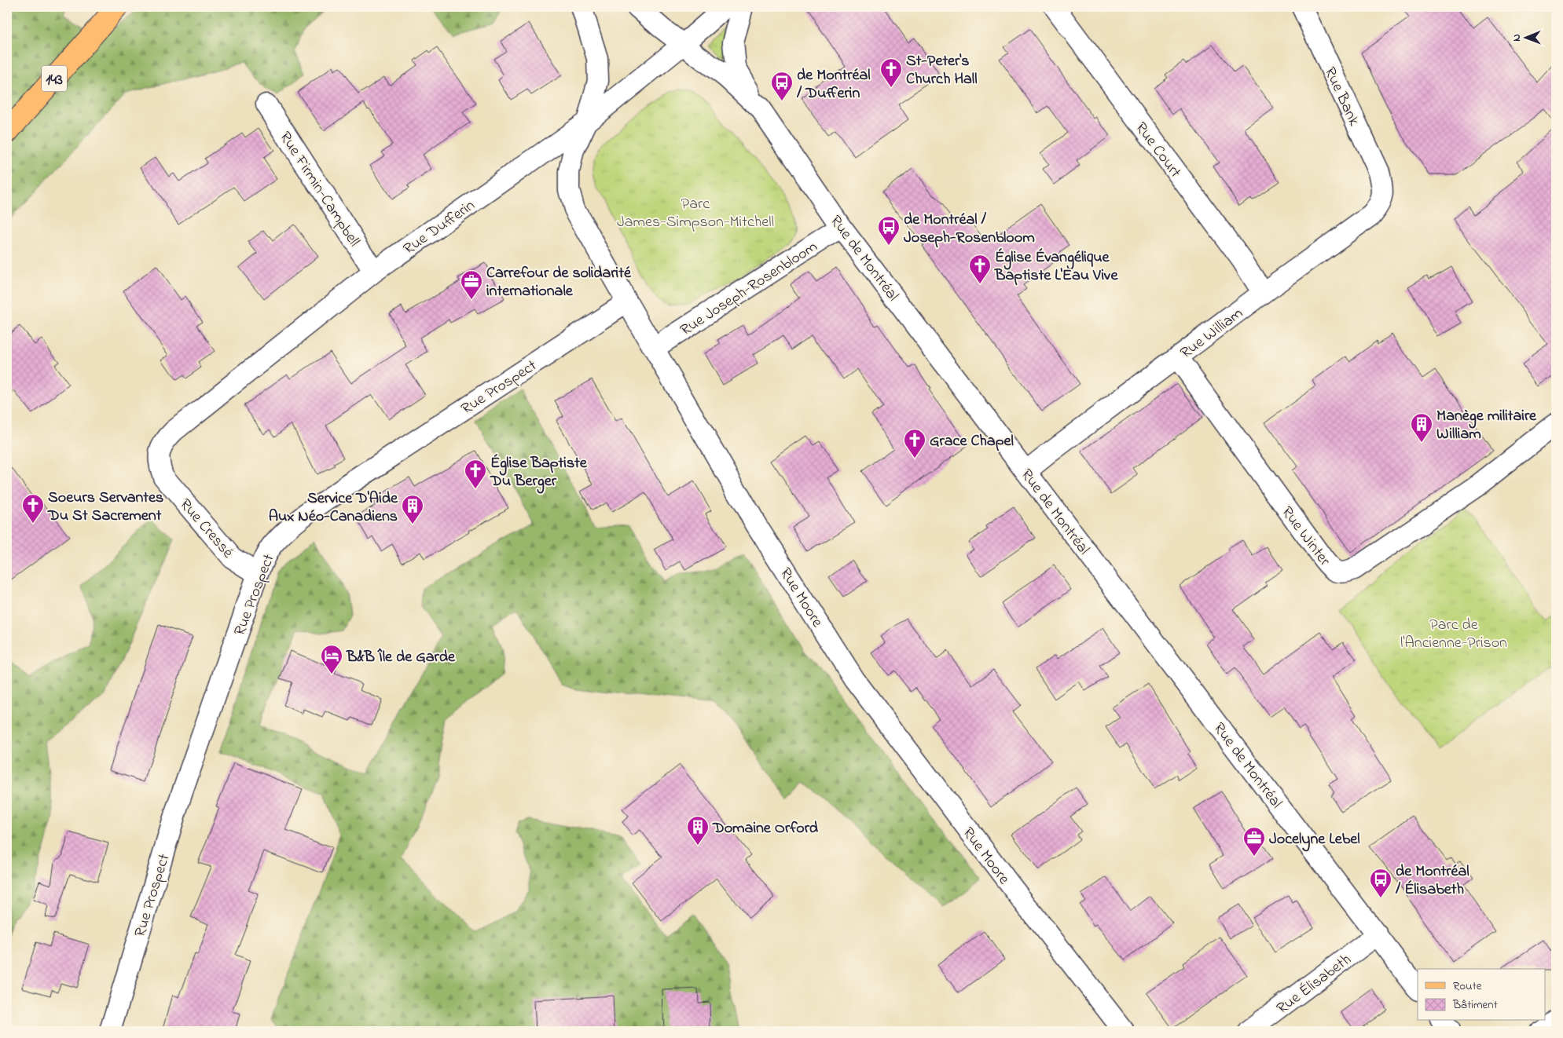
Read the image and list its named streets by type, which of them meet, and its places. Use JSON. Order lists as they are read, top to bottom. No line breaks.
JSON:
{"streets":{"main road":["143"],"street":["Rue Bank","Rue Court","Rue Firmin-Campbell","Rue Dufferin","Rue de Montréal","Rue Joseph-Rosenbloom","Rue William","Rue Prospect","Rue Cressé","Rue Winter","Rue Moore","Rue Élisabeth"]},"crossings":[["Rue Bank","Rue William"],["Rue Court","Rue William"],["Rue Firmin-Campbell","Rue Dufferin"],["Rue Dufferin","Rue de Montréal"],["Rue Dufferin","Rue Cressé"],["Rue Dufferin","Rue Moore"],["Rue de Montréal","Rue Joseph-Rosenbloom"],["Rue de Montréal","Rue William"],["Rue de Montréal","Rue Élisabeth"],["Rue Joseph-Rosenbloom","Rue Moore"],["Rue William","Rue Winter"],["Rue Prospect","Rue Cressé"],["Rue Prospect","Rue Moore"]],"parks":["Parc James-Simpson-Mitchell","Parc de l'Ancienne-Prison"],"places":{"church":["St-Peter's Church Hall","Église Évangélique Baptiste L'Eau Vive","Grace Chapel","Église Baptiste Du Berger","Soeurs Servantes Du St Sacrement"],"bus stop":["de Montréal / Dufferin","de Montréal / Joseph-Rosenbloom","de Montréal / Élisabeth"],"office":["Carrefour de solidarité internationale","Jocelyne Lebel"],"building":["Manège militaire William","Service D'Aide Aux Néo-Canadiens","Domaine Orford"],"hotel":["B&B Île de Garde"]},"legend":["Route","Bâtiment"],"north":"left"}
